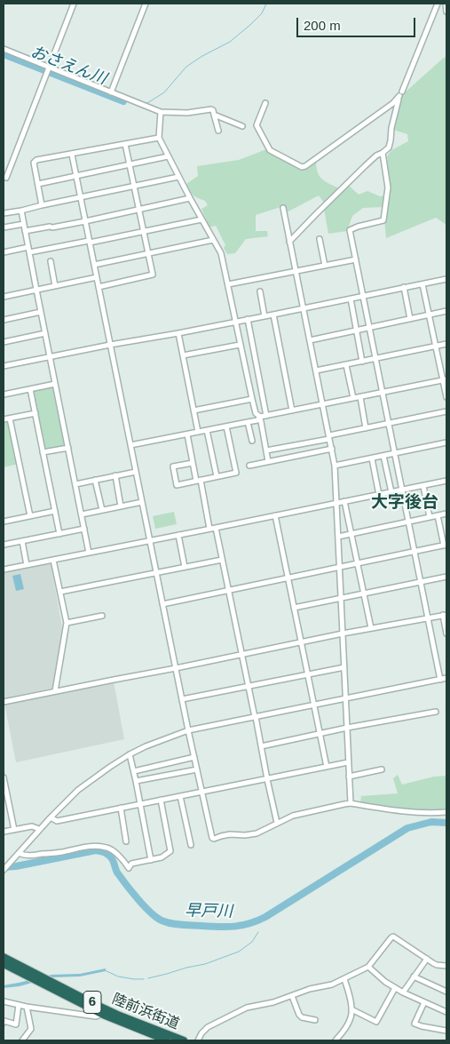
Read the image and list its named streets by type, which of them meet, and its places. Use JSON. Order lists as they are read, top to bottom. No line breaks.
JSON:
{"streets":{"highway":["6","陸前浜街道"]},"districts":["大字後台"],"water":["おさえん川","早戸川"],"scale_bar":"200 m"}
